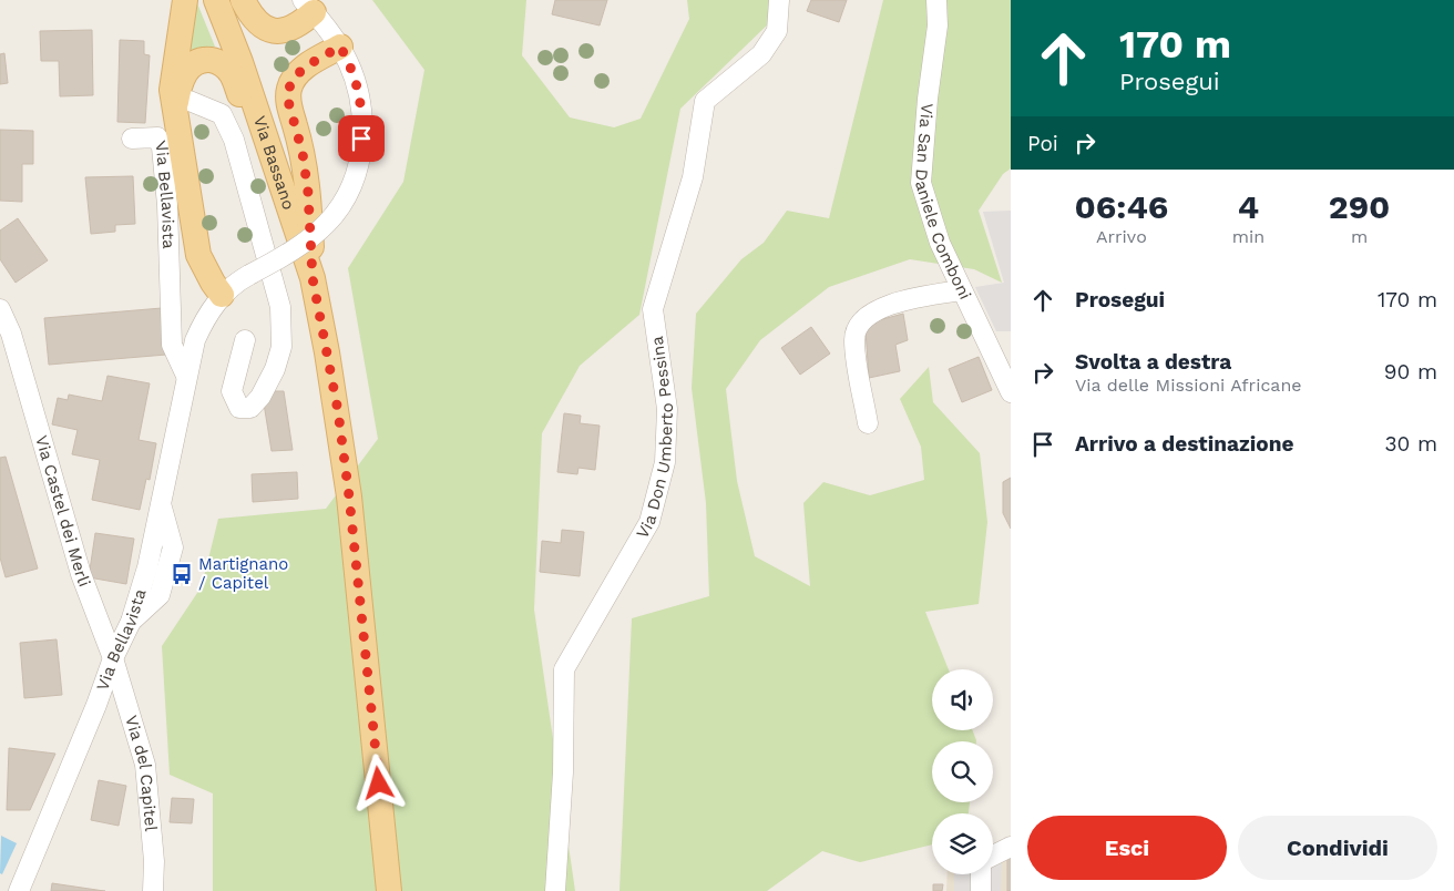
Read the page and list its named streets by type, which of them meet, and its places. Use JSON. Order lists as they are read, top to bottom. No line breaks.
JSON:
{"streets":{"main road":["Via Bassano"],"street":["Via Bellavista","Via San Daniele Comboni","Via Don Umberto Pessina","Via Castel dei Merli","Via del Capitel"]},"crossings":[["Via Bellavista","Via Castel dei Merli"],["Via Bellavista","Via del Capitel"],["Via Castel dei Merli","Via del Capitel"]],"places":{"bus stop":["Martignano / Capitel"]},"page":{"turn":["170 m","Prosegui"],"then":"Poi","eta":["06:46","Arrivo","4","min","290","m"],"list":[{"name":"Prosegui","value":"170 m"},{"name":"Svolta a destra","note":"Via delle Missioni Africane","value":"90 m"},{"name":"Arrivo a destinazione","value":"30 m"}],"buttons":["Esci","Condividi"]}}
